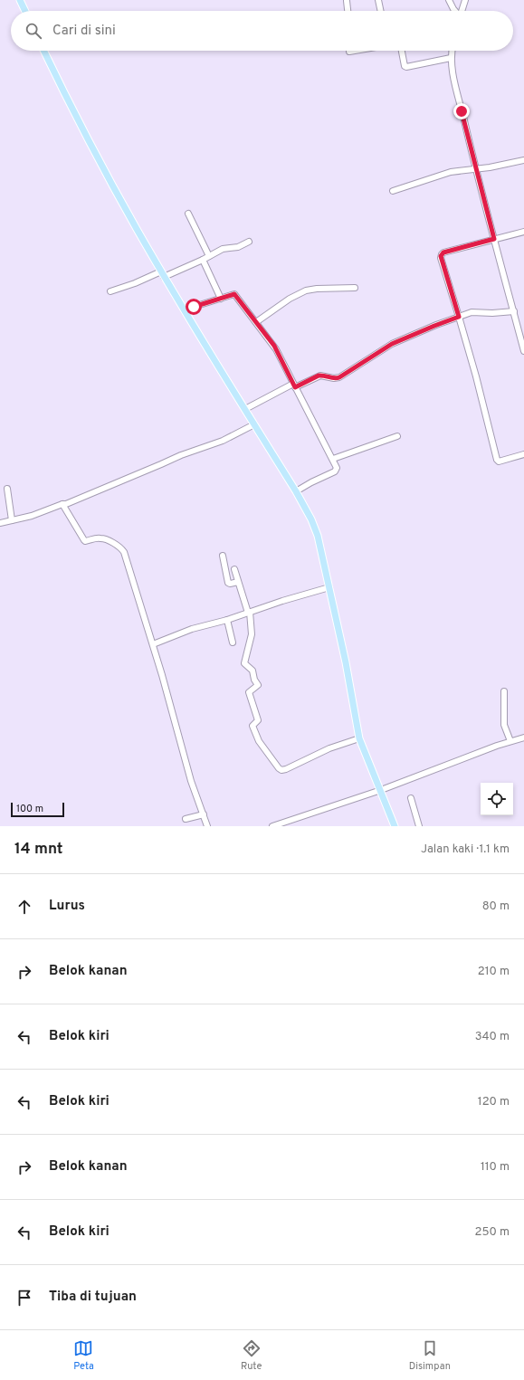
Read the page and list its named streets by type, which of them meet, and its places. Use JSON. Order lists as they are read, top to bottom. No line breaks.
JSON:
{"scale_bar":"100 m","page":{"search":"Cari di sini","scale":"100 m","heading":["14 mnt","Jalan kaki · 1.1 km"],"list":[["Lurus","80 m"],["Belok kanan","210 m"],["Belok kiri","340 m"],["Belok kiri","120 m"],["Belok kanan","110 m"],["Belok kiri","250 m"],"Tiba di tujuan"],"nav":["Peta","Rute","Disimpan"]}}
